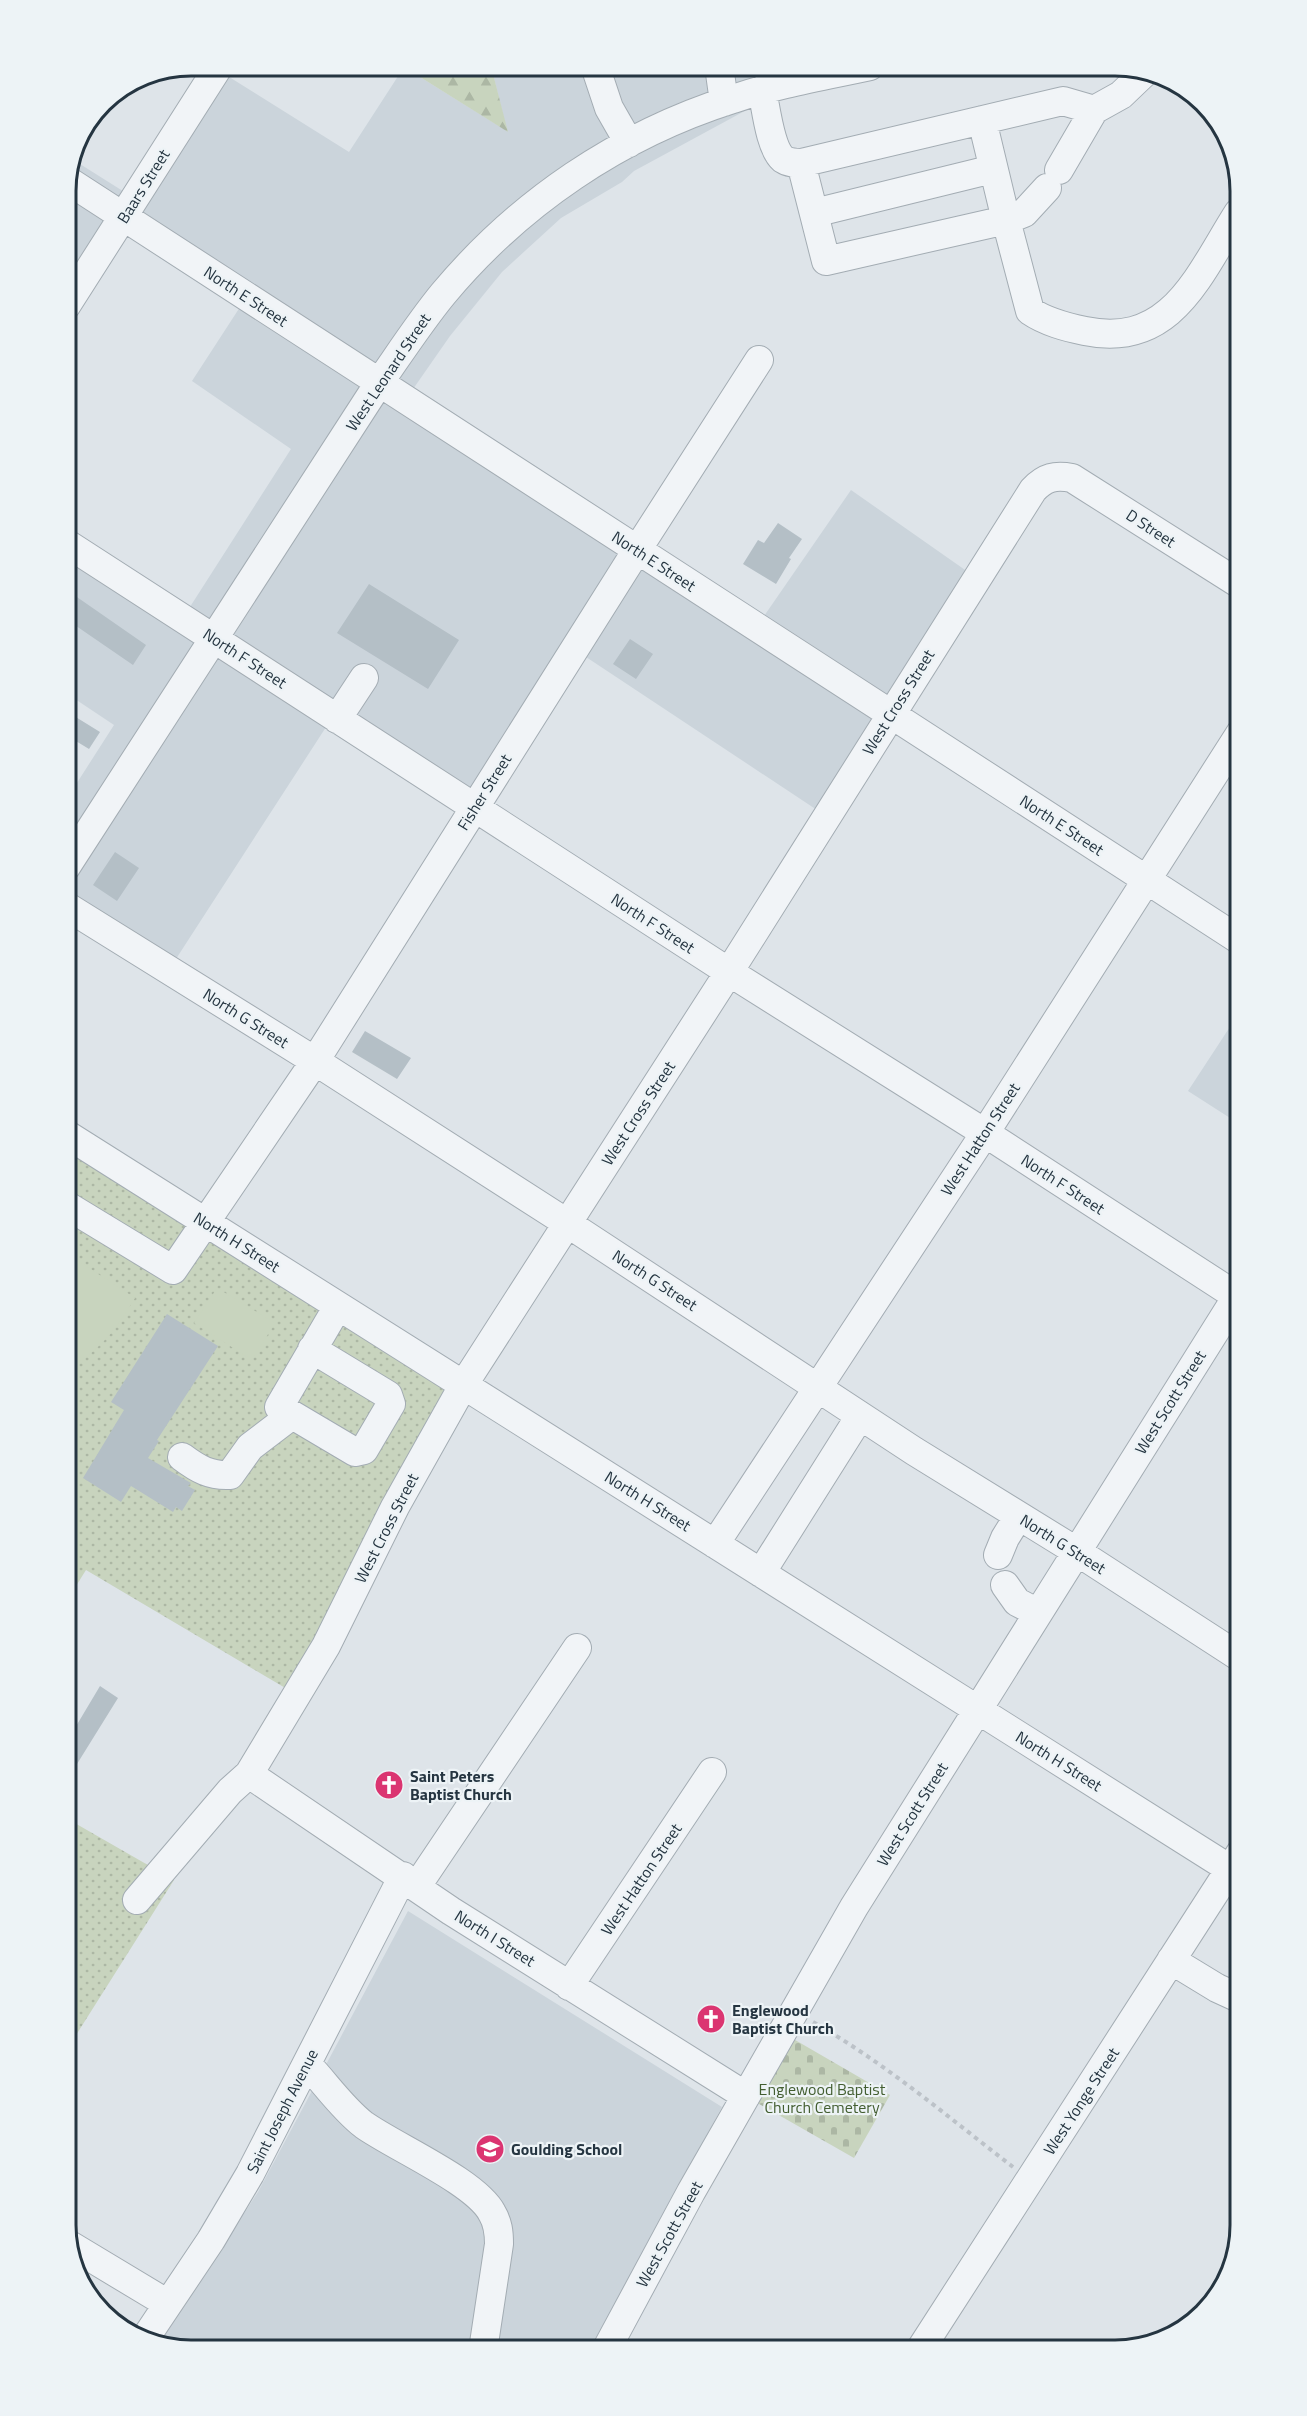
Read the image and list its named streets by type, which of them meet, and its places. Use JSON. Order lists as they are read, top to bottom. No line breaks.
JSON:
{"streets":{"street":["Baars Street","North E Street","West Leonard Street","D Street","North F Street","West Cross Street","Fisher Street","North G Street","West Hatton Street","North H Street","West Scott Street","North I Street","West Yonge Street","Saint Joseph Avenue"]},"crossings":[["Baars Street","North E Street"],["North E Street","West Leonard Street"],["North E Street","West Cross Street"],["North E Street","Fisher Street"],["North E Street","West Hatton Street"],["West Leonard Street","North F Street"],["D Street","West Cross Street"],["North F Street","West Cross Street"],["North F Street","Fisher Street"],["North F Street","West Hatton Street"],["West Cross Street","North G Street"],["West Cross Street","North H Street"],["West Cross Street","North I Street"],["Fisher Street","North G Street"],["Fisher Street","North H Street"],["North G Street","West Hatton Street"],["North G Street","West Scott Street"],["West Hatton Street","North H Street"],["West Hatton Street","North I Street"],["North H Street","West Scott Street"],["West Scott Street","North I Street"],["North I Street","Saint Joseph Avenue"]],"parks":["Englewood Baptist Church Cemetery"],"places":{"church":["Saint Peters Baptist Church","Englewood Baptist Church"],"school or university":["Goulding School"]}}
